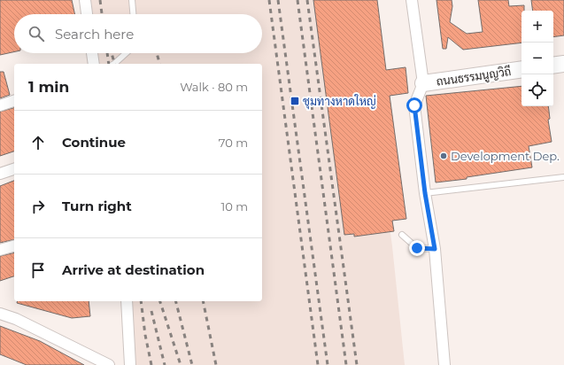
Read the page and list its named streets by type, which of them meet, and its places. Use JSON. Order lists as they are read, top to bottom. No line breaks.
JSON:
{"streets":{"street":["ถนนธรรมนูญวิถี"]},"places":{"transit":["ชุมทางหาดใหญ่"],"other":["Development Dep."]},"page":{"map_buttons":["+","−"],"search":"Search here","heading":["1 min","Walk · 80 m"],"list":[["Continue","70 m"],["Turn right","10 m"],"Arrive at destination"]}}
